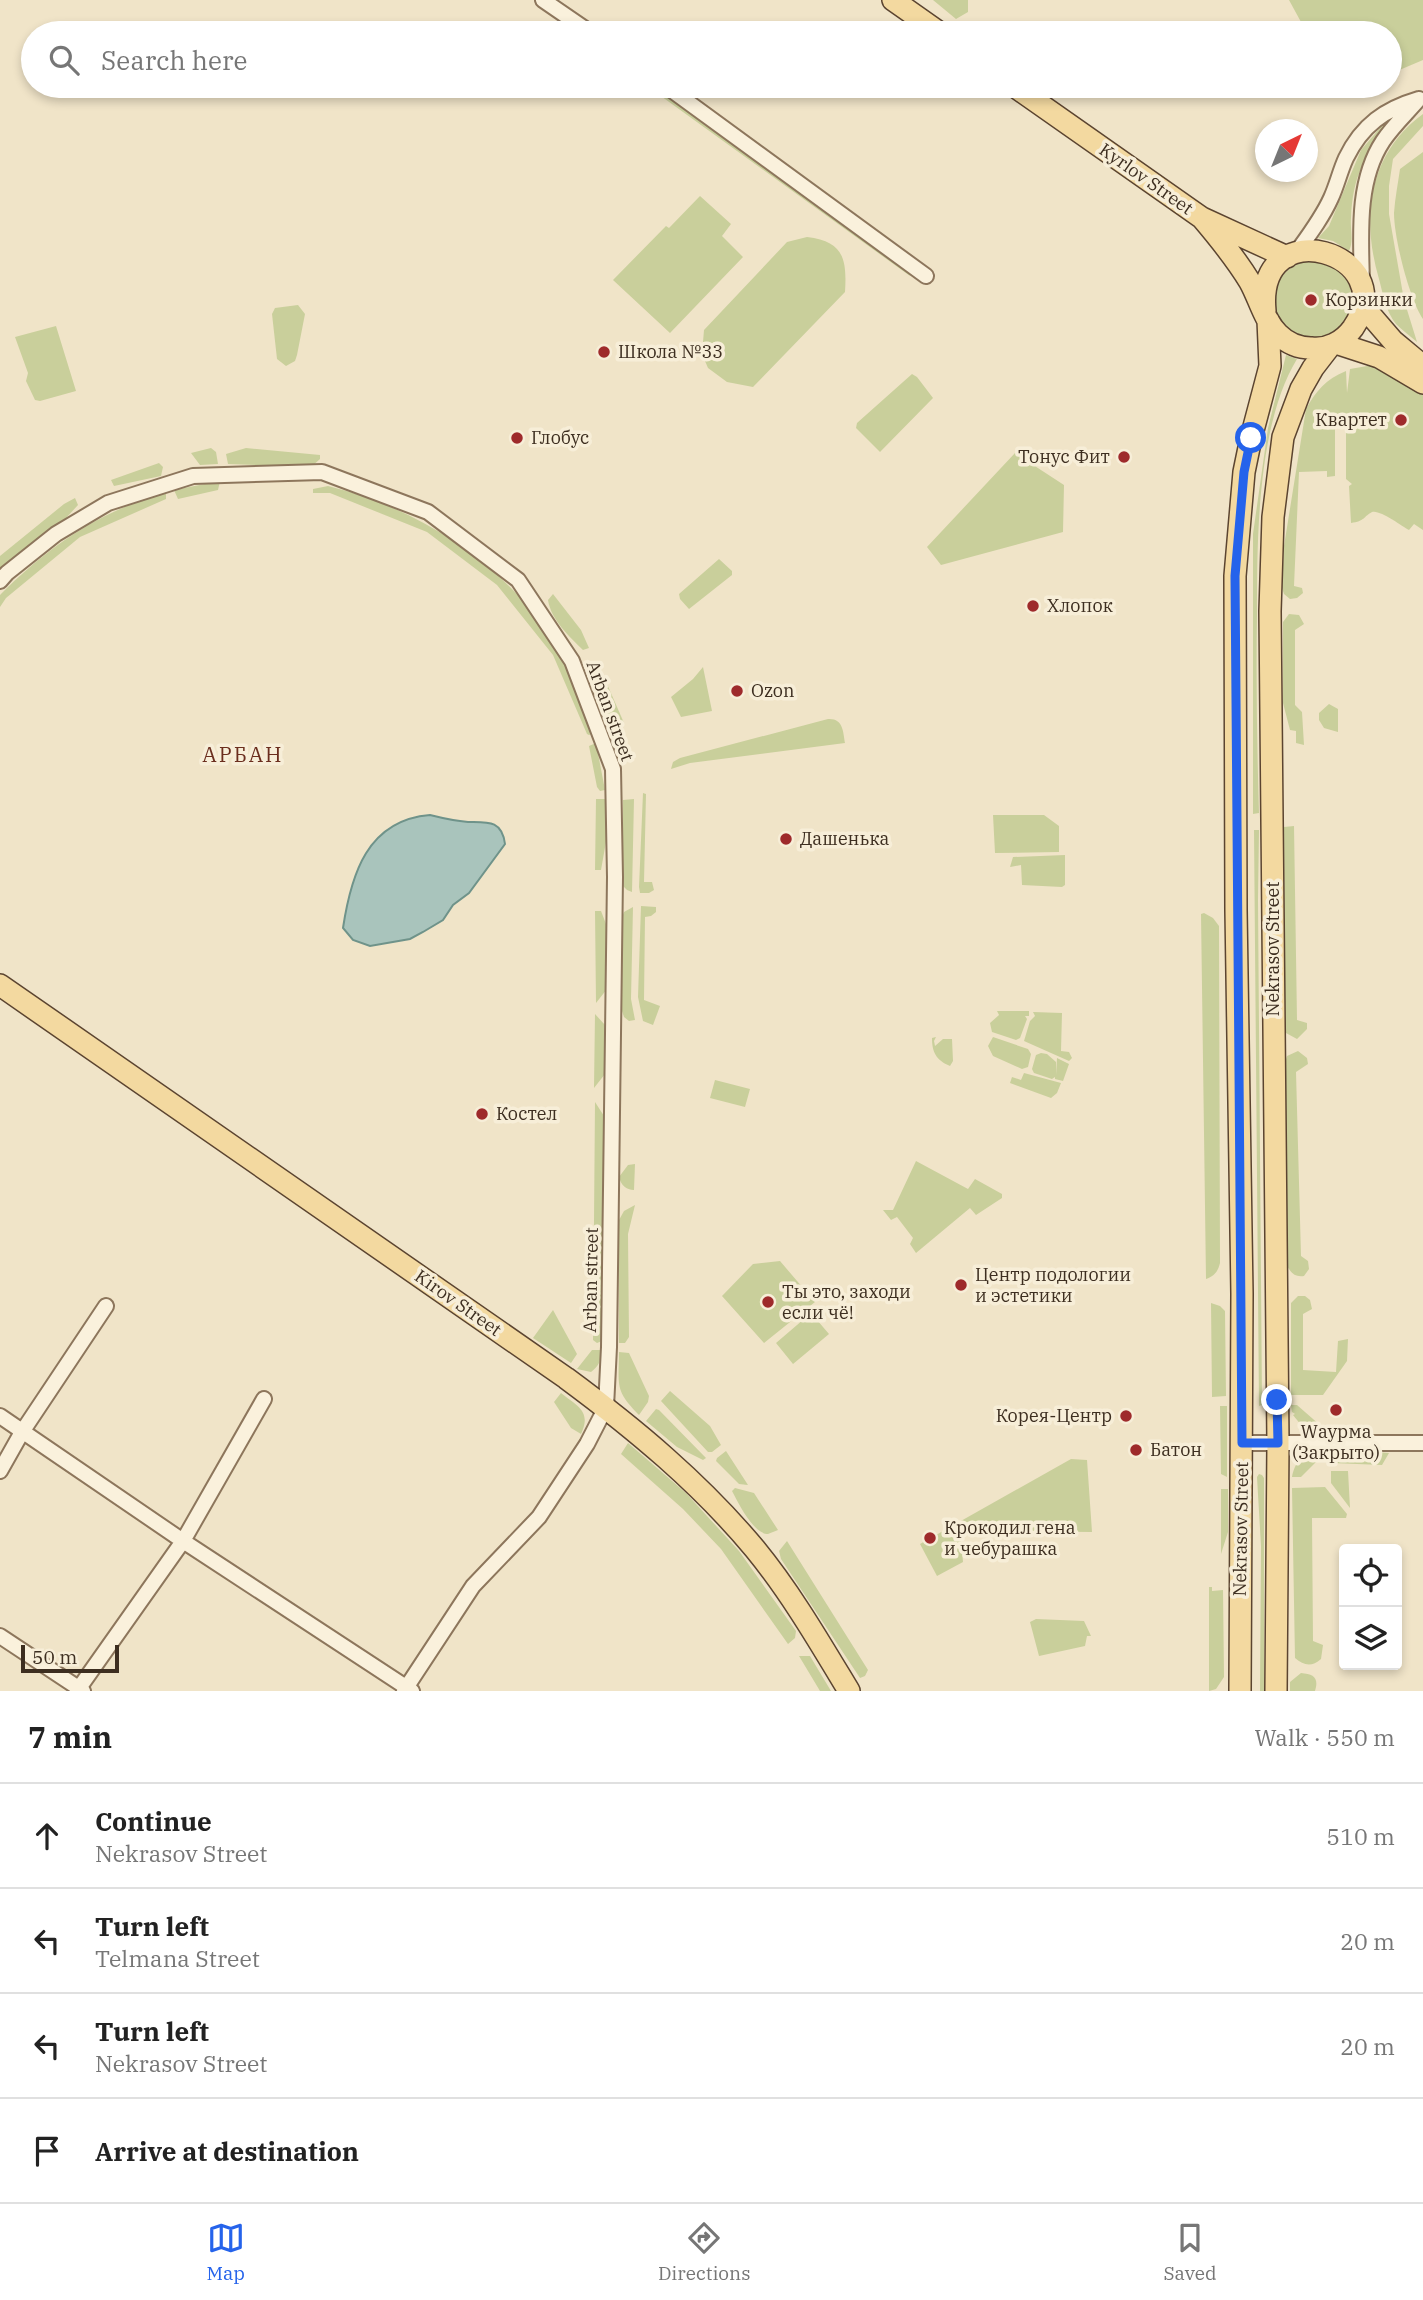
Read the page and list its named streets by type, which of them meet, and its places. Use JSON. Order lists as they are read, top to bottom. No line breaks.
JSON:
{"streets":{"main road":["Kyrlov Street","Nekrasov Street","Kirov Street"],"street":["Arban street"]},"crossings":[["Kyrlov Street","Nekrasov Street"],["Arban street","Kirov Street"]],"districts":["АРБАН"],"places":["Корзинки","Школа №33","Квартет","Глобус","Тонус Фит","Хлопок","Ozon","Дашенька","Костел","Центр подологии и эстетики","Ты это, заходи если чё!","Wаурма (Закрыто)","Корея-Центр","Батон","Крокодил гена и чебурашка"],"scale_bar":"50 m","north":"top right","page":{"search":"Search here","scale":"50 m","heading":["7 min","Walk · 550 m"],"list":[["Continue","Nekrasov Street","510 m"],["Turn left","Telmana Street","20 m"],["Turn left","Nekrasov Street","20 m"],"Arrive at destination"],"nav":["Map","Directions","Saved"]}}
